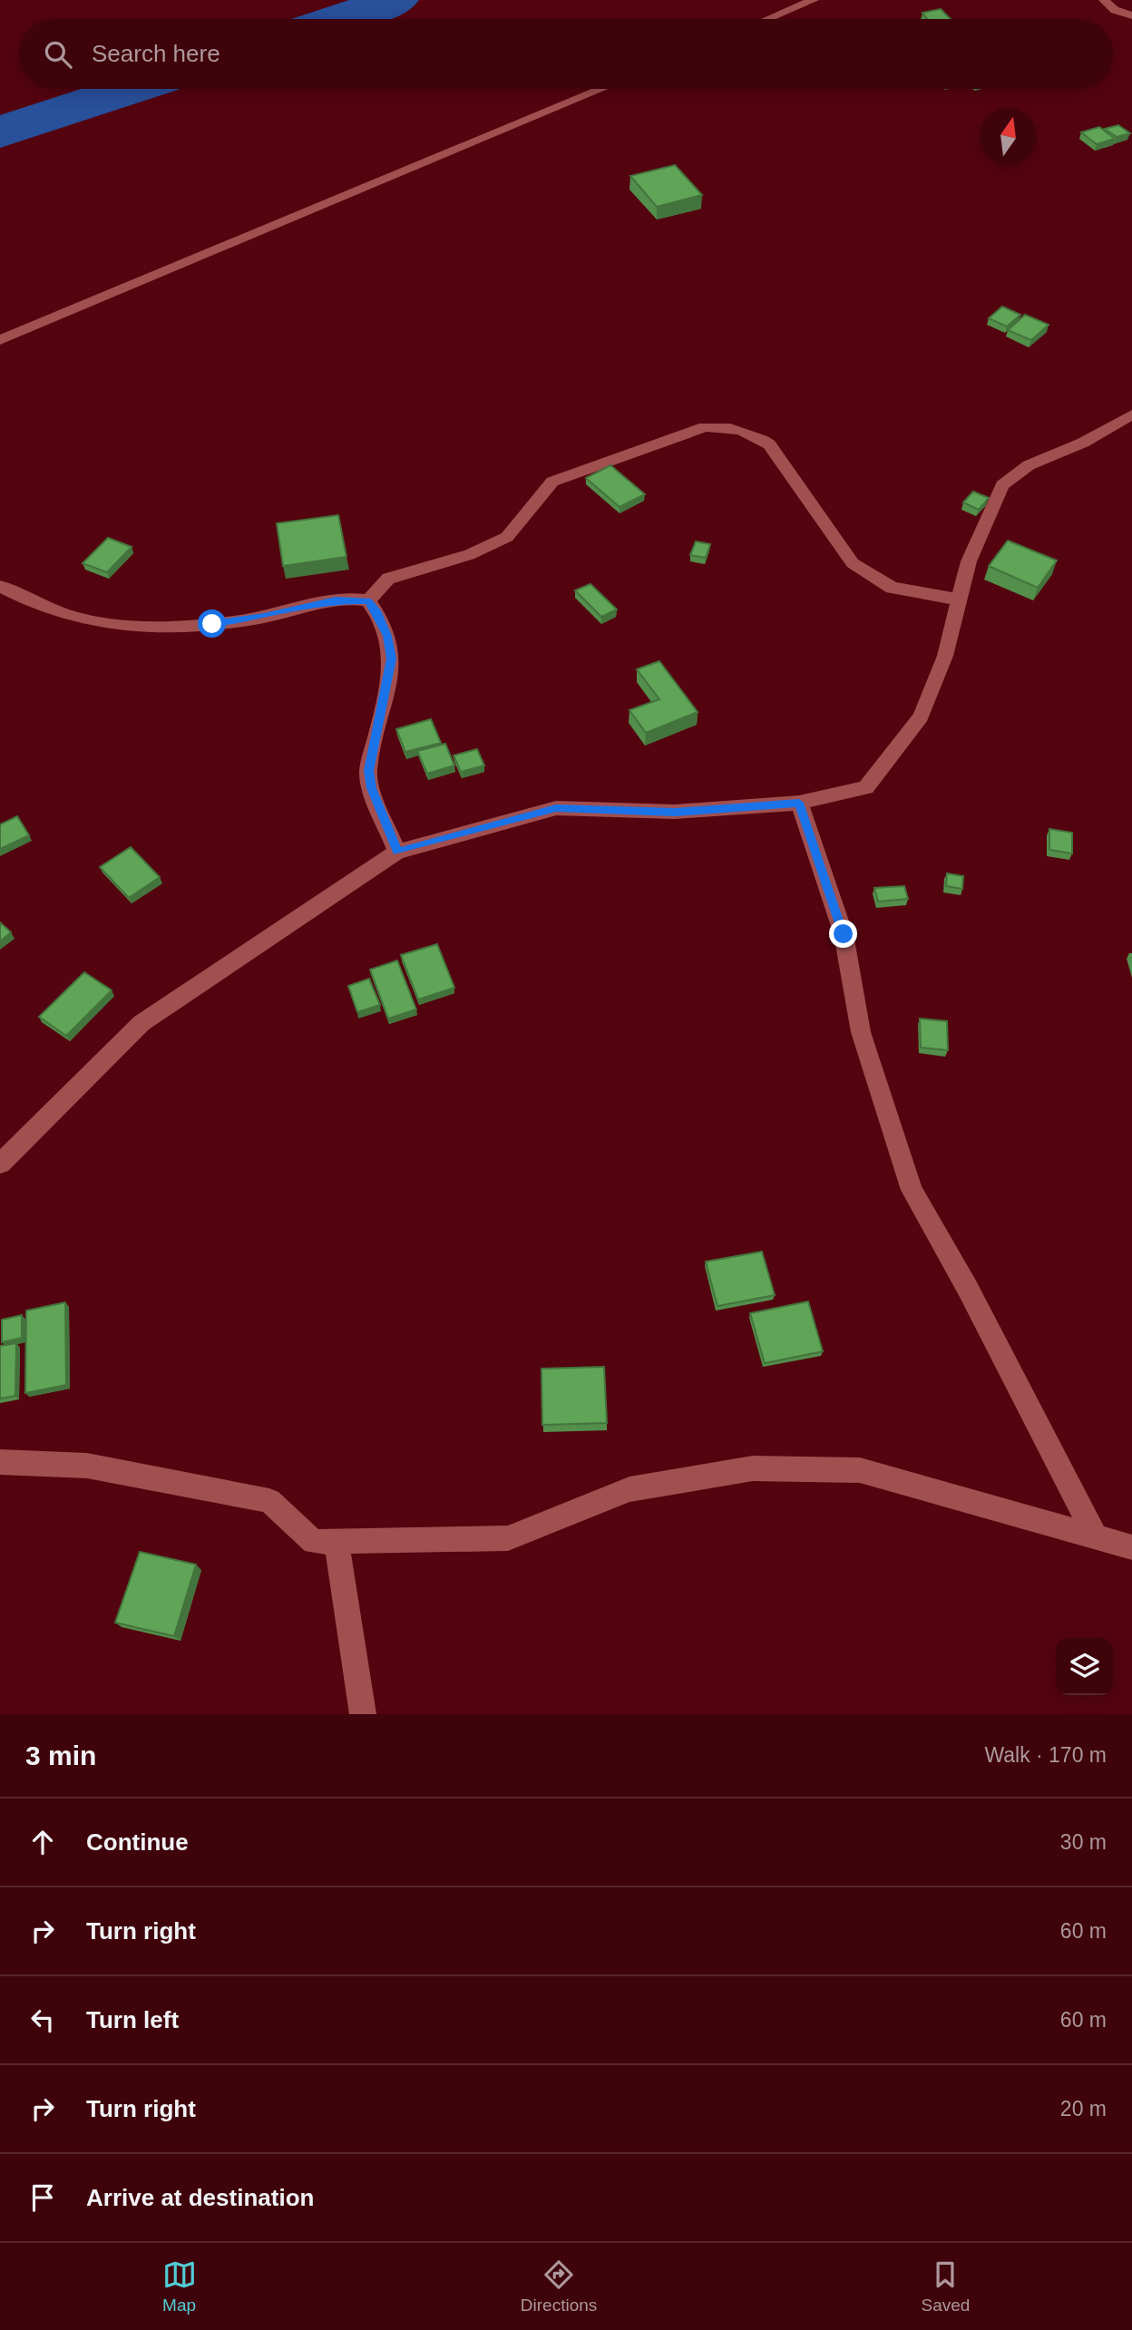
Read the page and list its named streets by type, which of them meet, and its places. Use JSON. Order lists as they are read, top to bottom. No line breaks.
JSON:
{"north":"top","page":{"search":"Search here","heading":["3 min","Walk · 170 m"],"list":[["Continue","30 m"],["Turn right","60 m"],["Turn left","60 m"],["Turn right","20 m"],"Arrive at destination"],"nav":["Map","Directions","Saved"]}}
